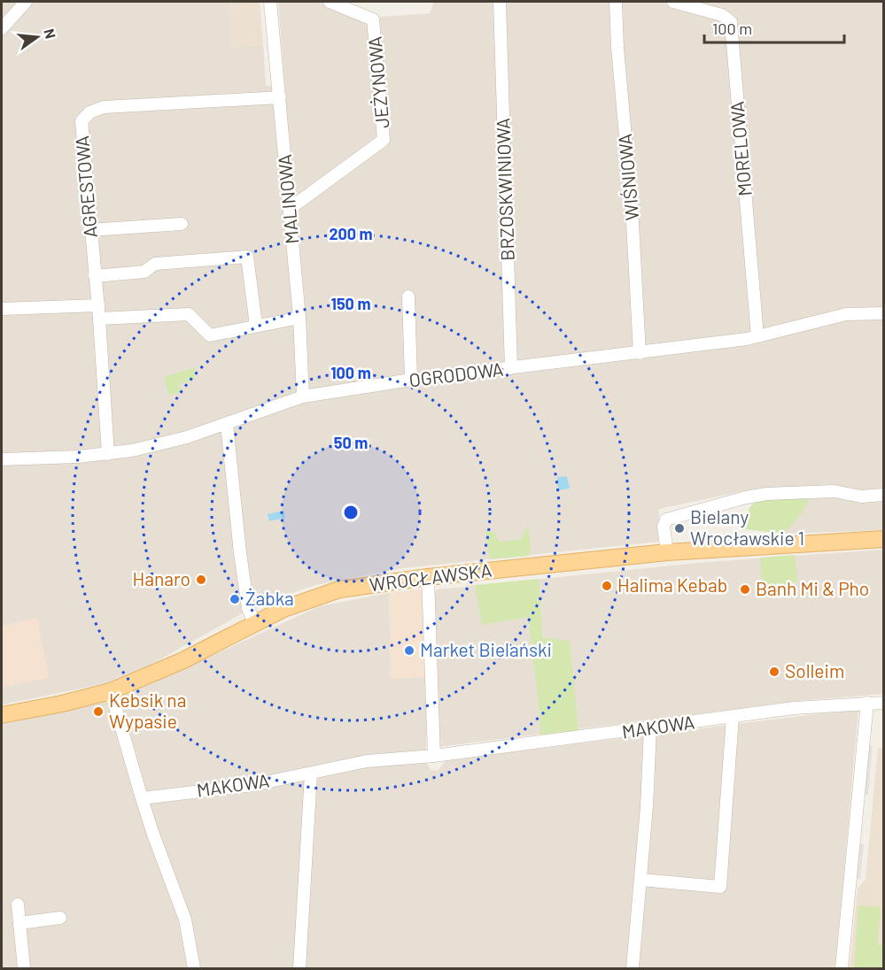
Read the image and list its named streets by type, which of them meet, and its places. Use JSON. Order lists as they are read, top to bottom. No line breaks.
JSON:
{"streets":{"main road":["WROCŁAWSKA"],"street":["JEŻYNOWA","MORELOWA","WIŚNIOWA","AGRESTOWA","BRZOSKWINIOWA","MALINOWA","OGRODOWA","MAKOWA"]},"crossings":[["JEŻYNOWA","MALINOWA"],["MORELOWA","OGRODOWA"],["WIŚNIOWA","OGRODOWA"],["AGRESTOWA","MALINOWA"],["AGRESTOWA","OGRODOWA"],["BRZOSKWINIOWA","OGRODOWA"],["MALINOWA","OGRODOWA"]],"places":["Bielany Wrocławskie 1","Hanaro","Halima Kebab","Banh Mi & Pho","Żabka","Market Bielański","Solleim","Kebsik na Wypasie"],"scale_bar":"100 m","north":"right","rings":["200 m","150 m","100 m","50 m"]}
